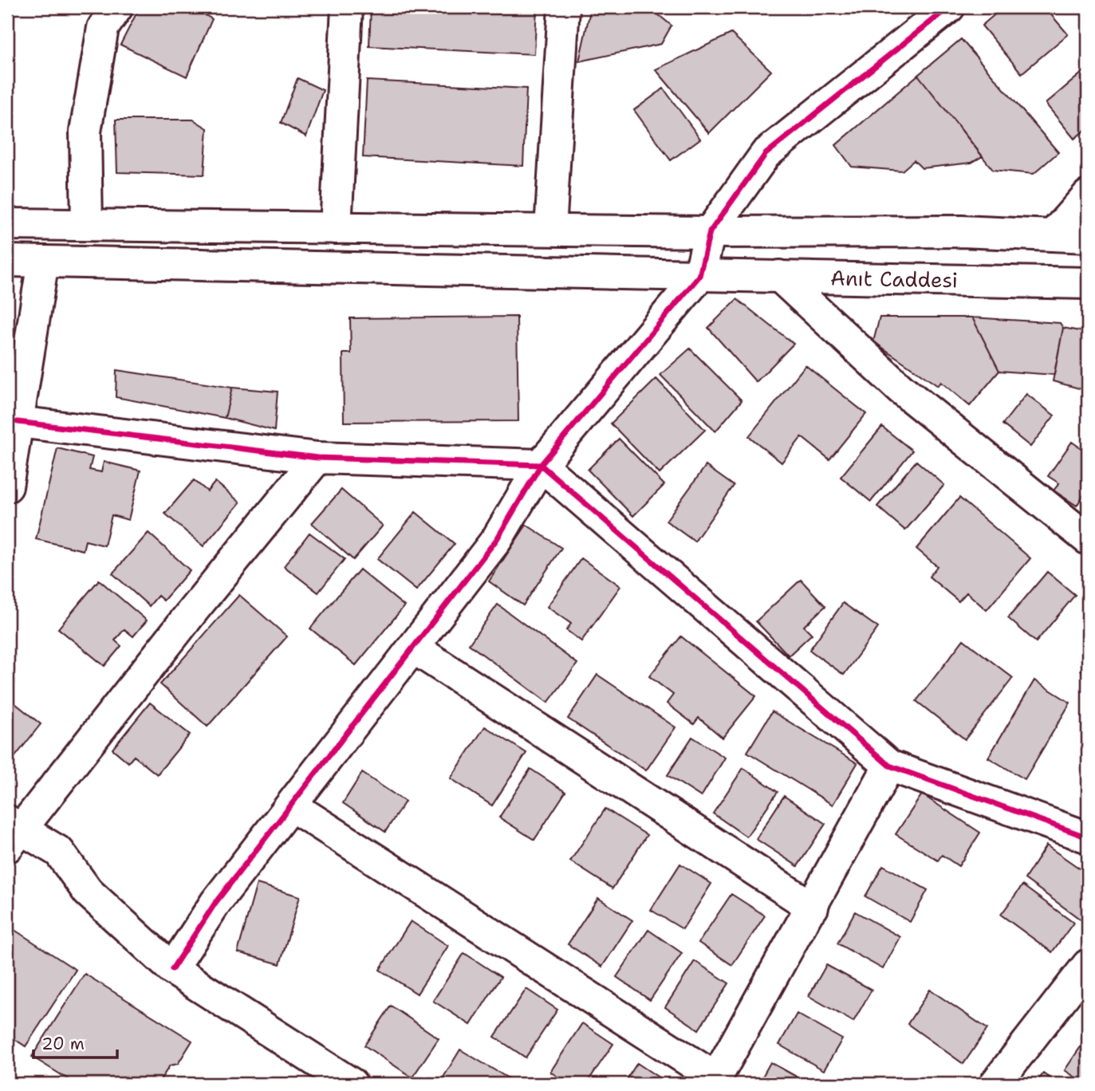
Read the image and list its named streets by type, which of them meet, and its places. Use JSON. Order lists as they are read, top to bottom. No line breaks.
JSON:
{"streets":{"street":["Anıt Caddesi"]},"scale_bar":"20 m"}
